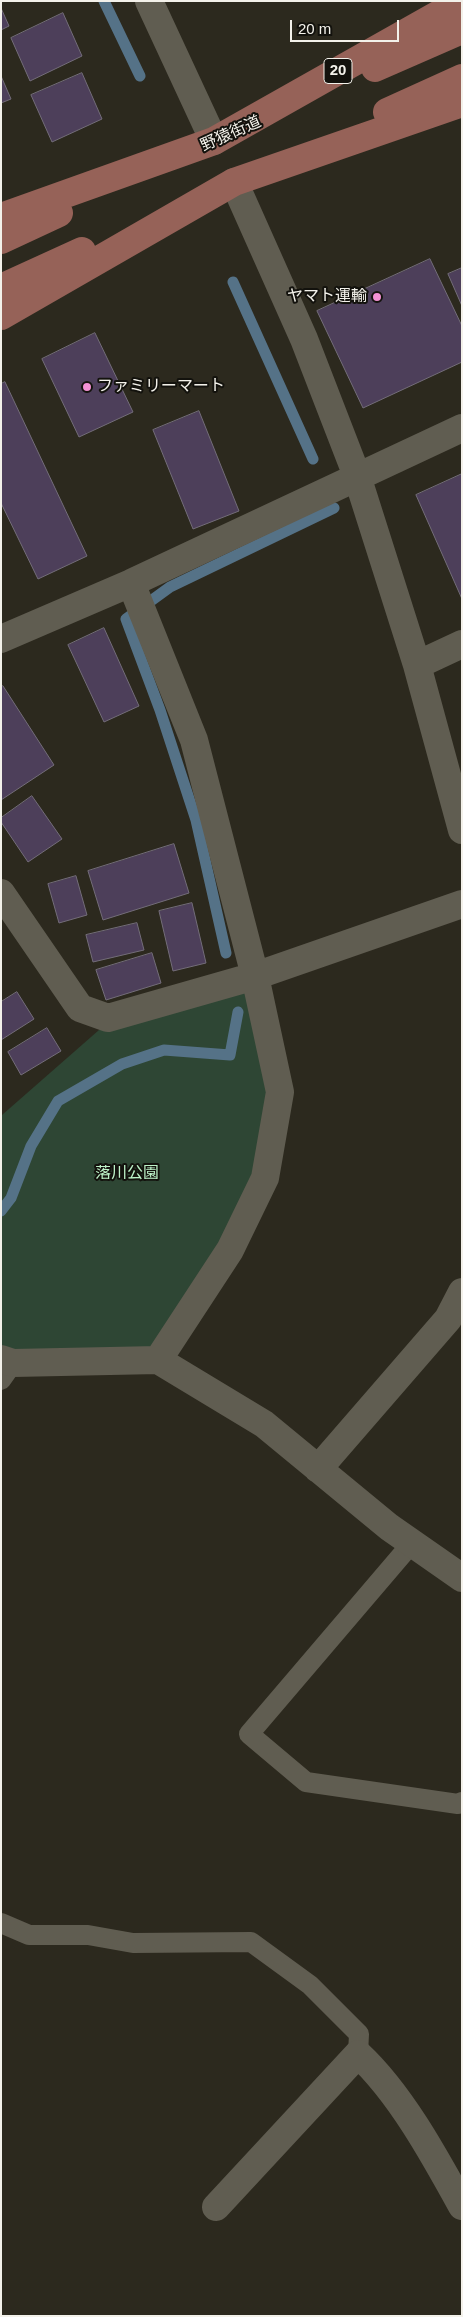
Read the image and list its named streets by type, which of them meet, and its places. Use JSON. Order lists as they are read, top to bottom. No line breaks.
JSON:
{"streets":{"main road":["20","野猿街道"]},"crossings":[["20","野猿街道"]],"parks":["落川公園"],"places":["ヤマト運輸","ファミリーマート"],"scale_bar":"20 m"}
